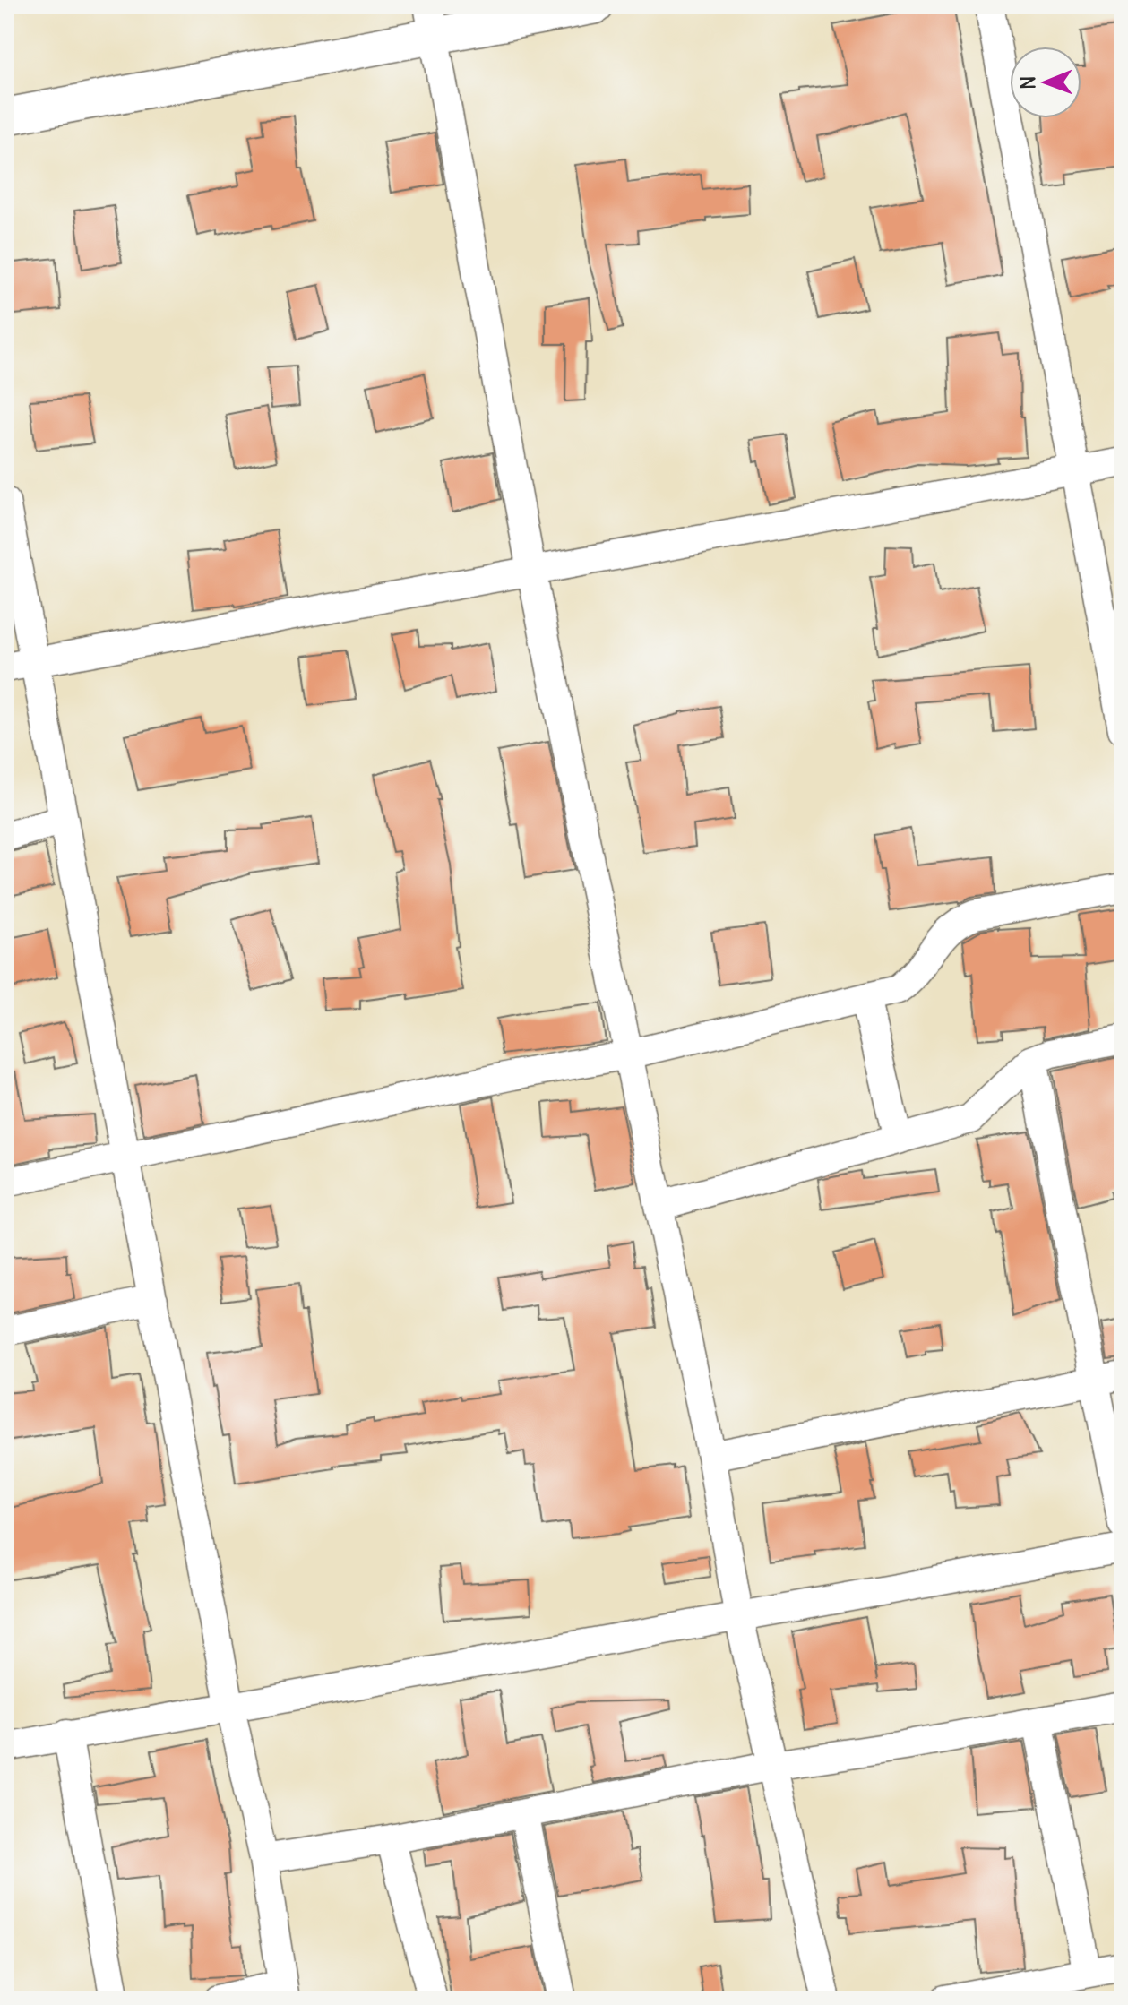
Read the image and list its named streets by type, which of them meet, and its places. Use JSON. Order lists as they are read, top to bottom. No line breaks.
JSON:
{"north":"left"}
